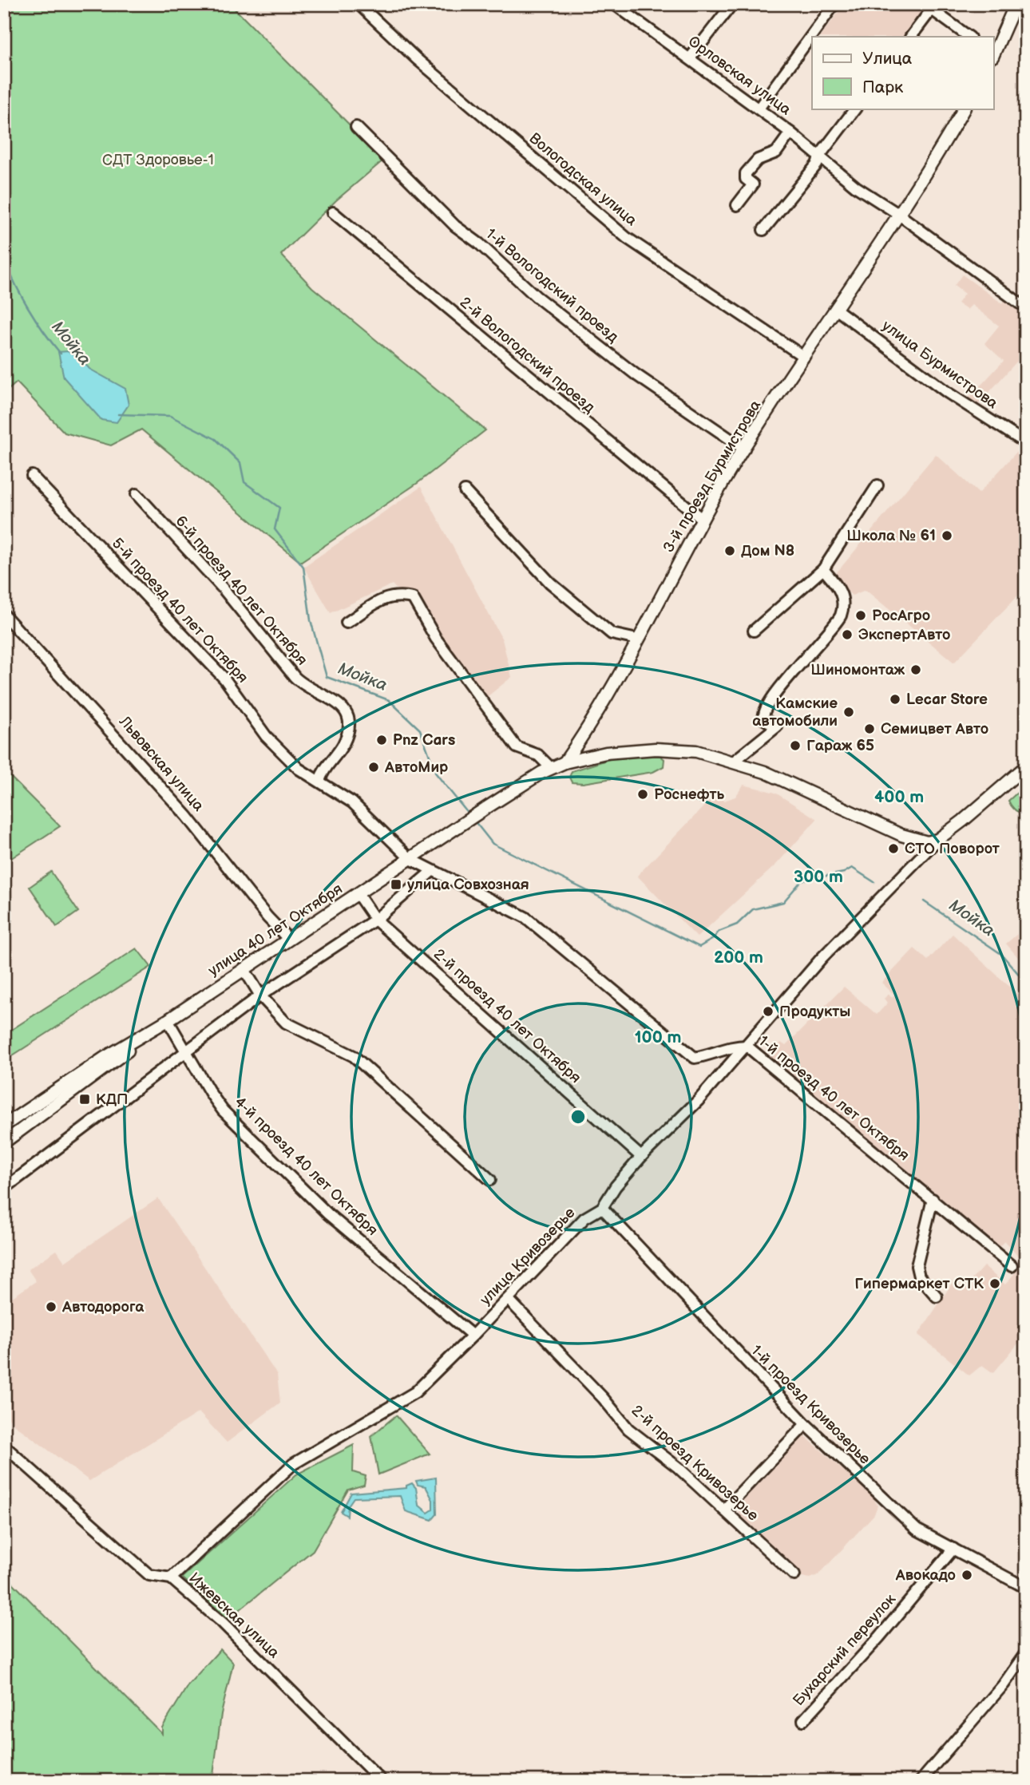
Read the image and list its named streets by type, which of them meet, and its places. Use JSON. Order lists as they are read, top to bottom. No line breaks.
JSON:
{"streets":{"main road":["3-й проезд Бурмистрова","улица 40 лет Октября","улица Кривозерье"],"street":["Орловская улица","Вологодская улица","1-й Вологодский проезд","2-й Вологодский проезд","улица Бурмистрова","6-й проезд 40 лет Октября","5-й проезд 40 лет Октября","Львовская улица","2-й проезд 40 лет Октября","1-й проезд 40 лет Октября","4-й проезд 40 лет Октября","1-й проезд Кривозерье","2-й проезд Кривозерье","Ижевская улица","Бухарский переулок"]},"crossings":[["Орловская улица","3-й проезд Бурмистрова"],["Вологодская улица","3-й проезд Бурмистрова"],["1-й Вологодский проезд","3-й проезд Бурмистрова"],["2-й Вологодский проезд","3-й проезд Бурмистрова"],["улица Бурмистрова","3-й проезд Бурмистрова"],["3-й проезд Бурмистрова","улица 40 лет Октября"],["6-й проезд 40 лет Октября","5-й проезд 40 лет Октября"],["5-й проезд 40 лет Октября","улица 40 лет Октября"],["5-й проезд 40 лет Октября","1-й проезд 40 лет Октября"],["Львовская улица","улица 40 лет Октября"],["улица 40 лет Октября","2-й проезд 40 лет Октября"],["улица 40 лет Октября","4-й проезд 40 лет Октября"],["2-й проезд 40 лет Октября","улица Кривозерье"],["1-й проезд 40 лет Октября","улица Кривозерье"],["4-й проезд 40 лет Октября","улица Кривозерье"],["улица Кривозерье","1-й проезд Кривозерье"],["улица Кривозерье","2-й проезд Кривозерье"],["улица Кривозерье","Ижевская улица"],["1-й проезд Кривозерье","Бухарский переулок"]],"water":["Мойка"],"parks":["СДТ Здоровье-1"],"places":{"other":["Школа № 61","Дом N8","РосАгро","ЭкспертАвто","Шиномонтаж","Lecar Store","Камские автомобили","Семицвет Авто","Pnz Cars","Гараж 65","АвтоМир","Роснефть","СТО Поворот","Продукты","Гипермаркет СТК","Автодорога","Авокадо"],"transit":["улица Совхозная","КДП"]},"legend":["Улица","Парк"],"rings":["400 m","300 m","200 m","100 m"]}
